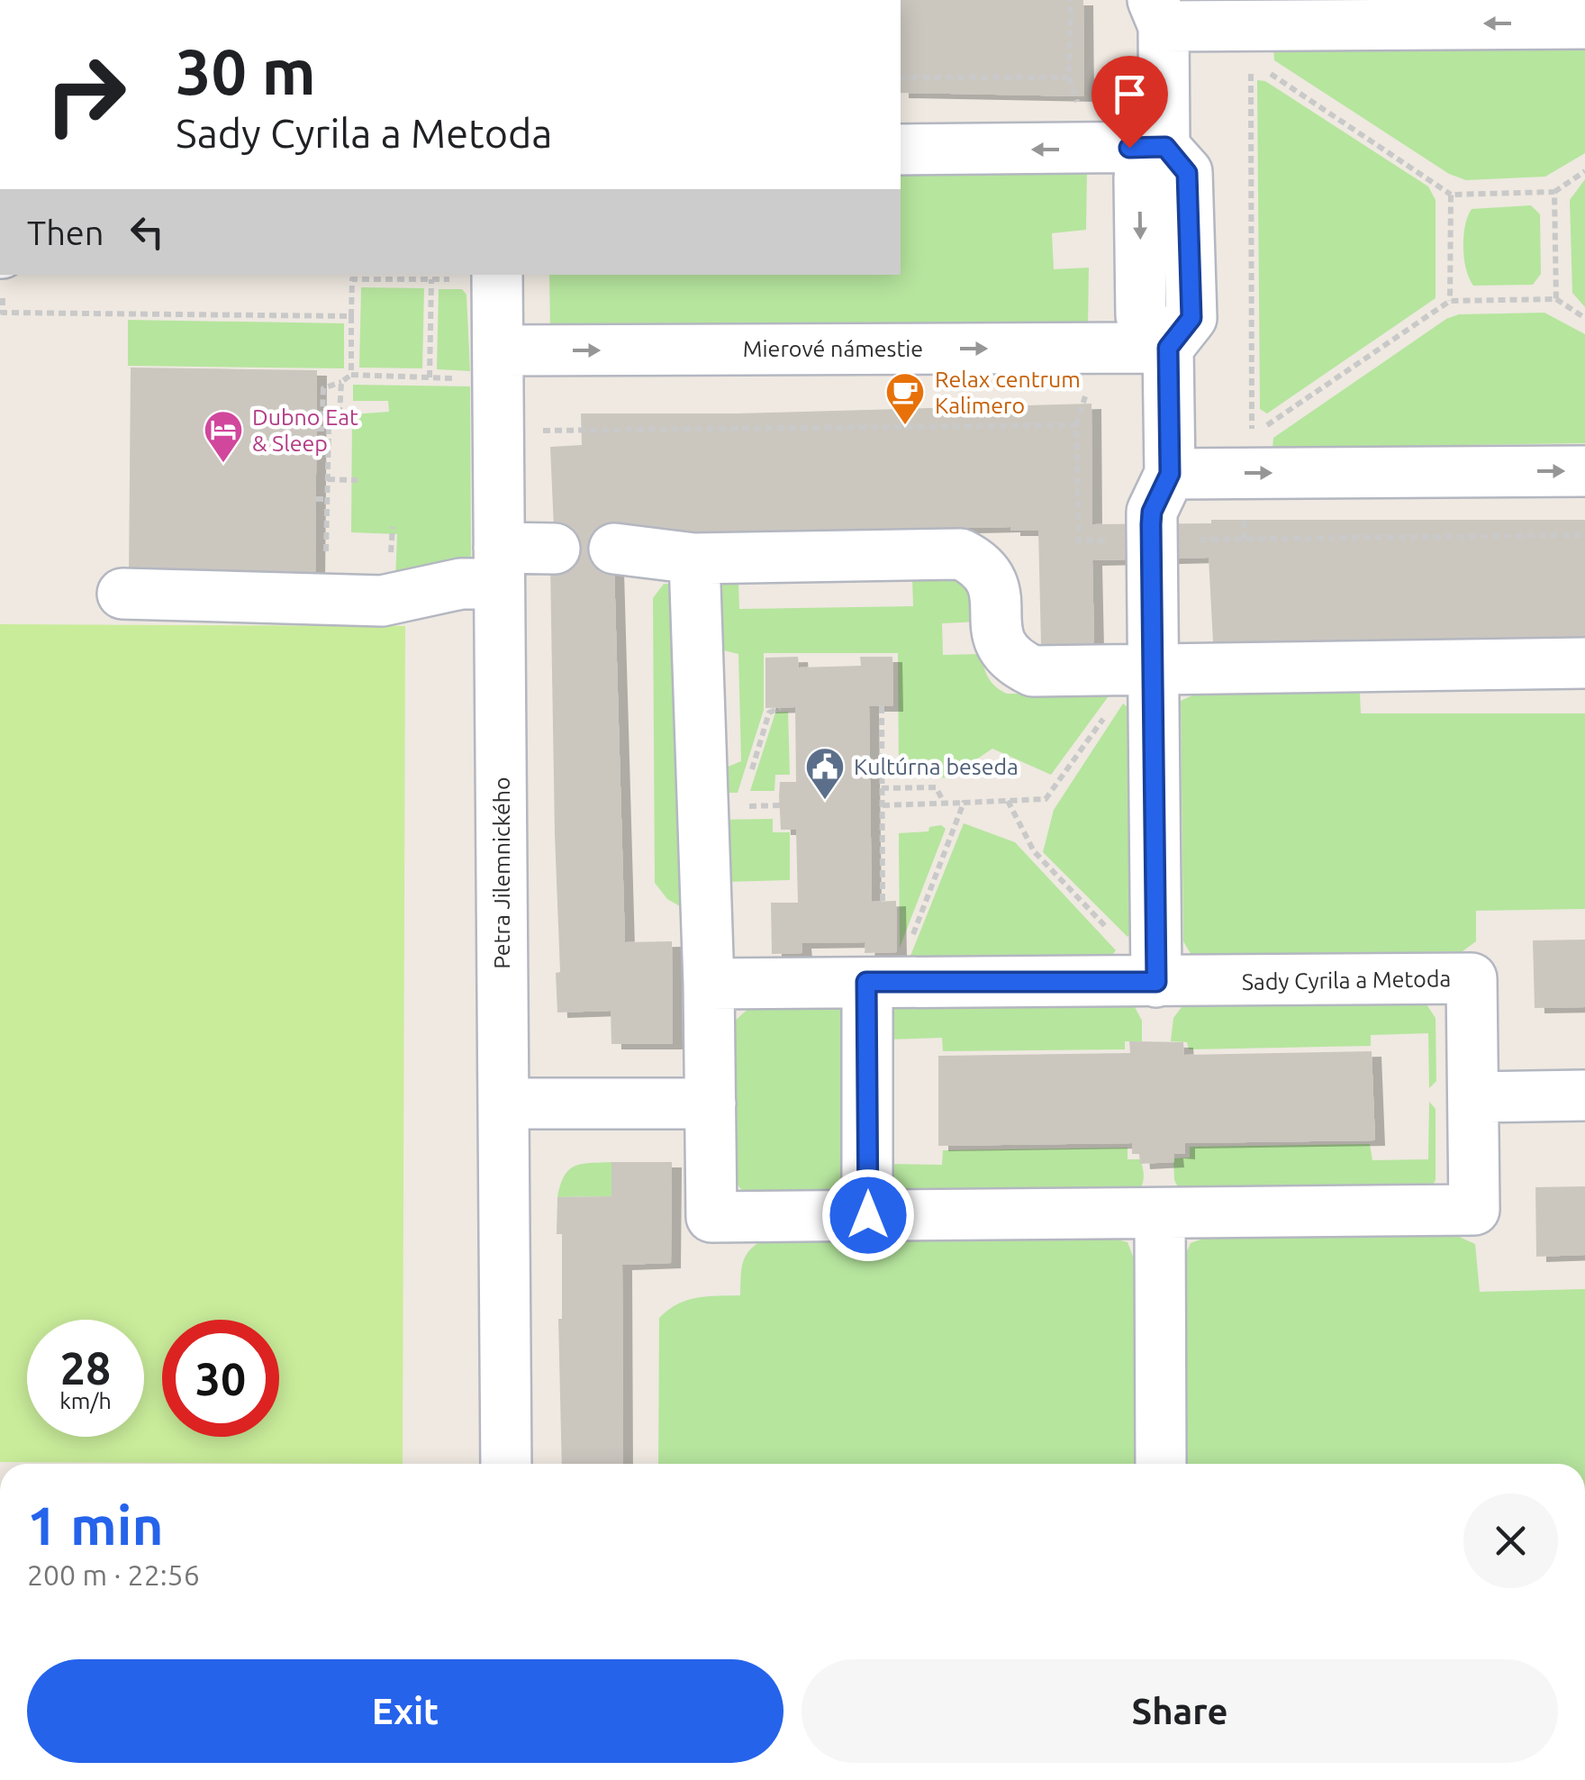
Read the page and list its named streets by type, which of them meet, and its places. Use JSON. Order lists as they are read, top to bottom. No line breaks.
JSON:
{"streets":{"street":["Mierové námestie","Petra Jilemnického","Sady Cyrila a Metoda"]},"crossings":[["Mierové námestie","Petra Jilemnického"]],"places":{"cafe":["Relax centrum Kalimero"],"hotel":["Dubno Eat & Sleep"],"public building":["Kultúrna beseda"]},"page":{"turn":["30 m","Sady Cyrila a Metoda"],"then":"Then","speed":"28 km/h","limit":"30","heading":["1 min","200 m · 22:56"],"buttons":["Exit","Share"]}}
